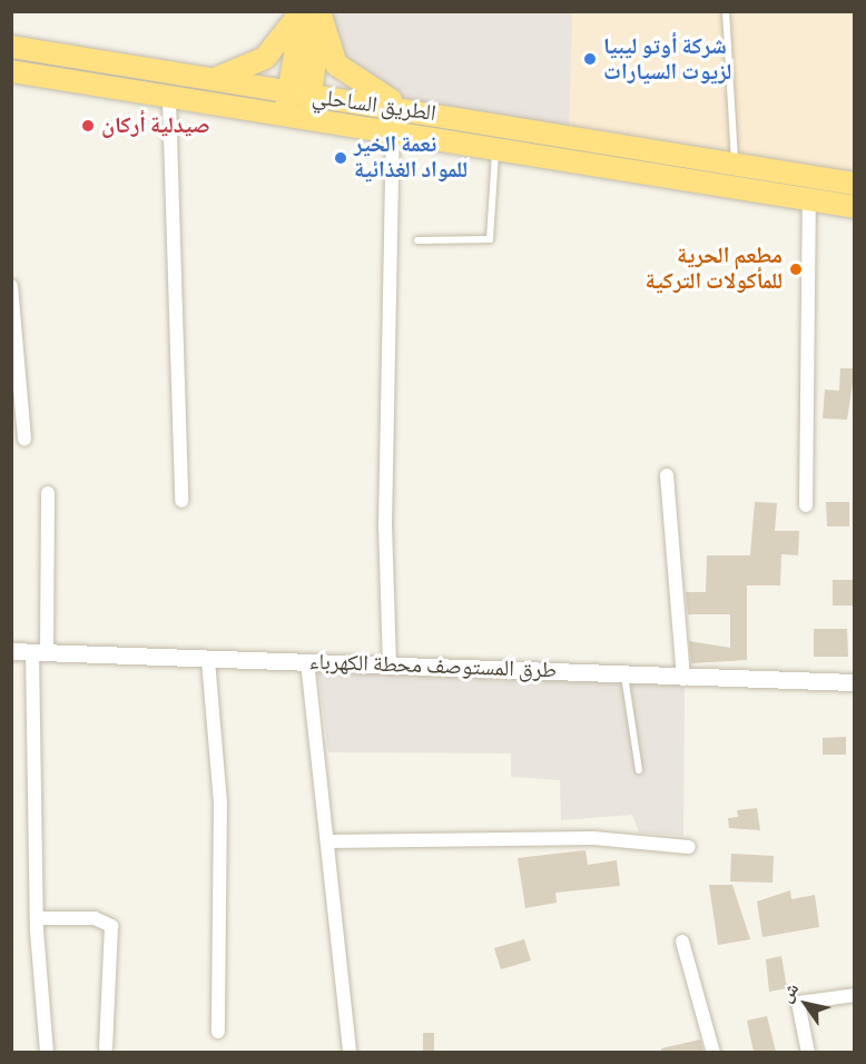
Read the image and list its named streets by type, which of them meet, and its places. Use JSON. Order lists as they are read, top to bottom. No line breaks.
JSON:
{"streets":{"highway":["الطريق الساحلي"],"street":["طرق المستوصف محطة الكهرباء"]},"places":["شركة أوتو ليبيا لزيوت السيارات","صيدلية أركان","نعمة الخير للمواد الغذائية","مطعم الحرية للمأكولات التركية"],"north":"top left"}
